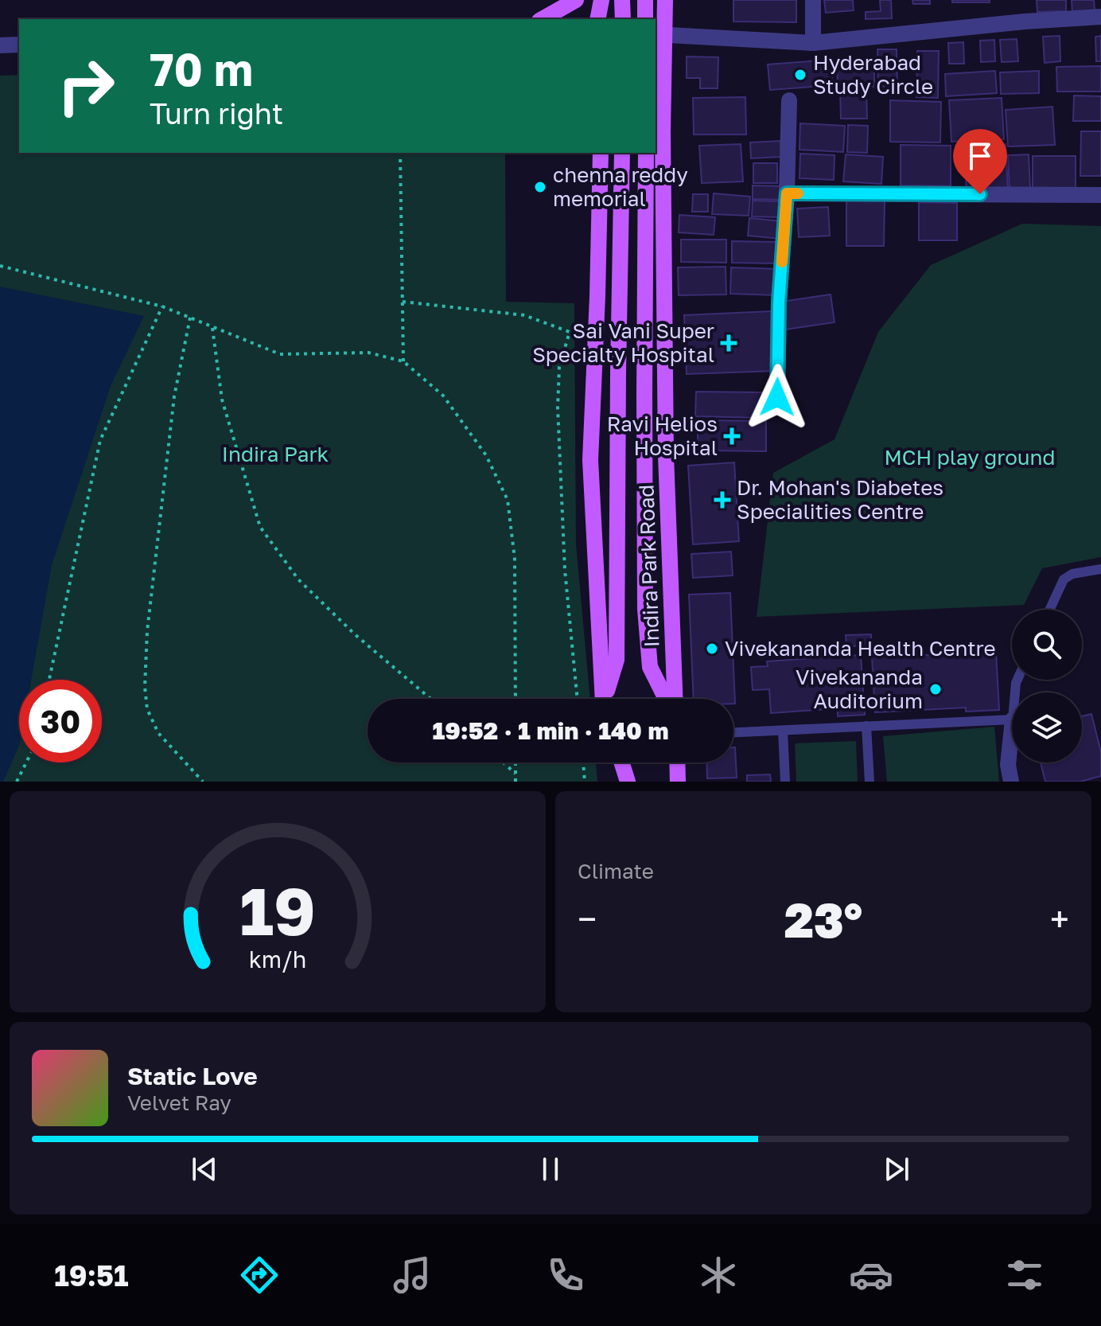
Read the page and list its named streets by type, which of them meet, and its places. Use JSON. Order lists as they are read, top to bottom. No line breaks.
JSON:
{"streets":{"main road":["Indira Park Road"]},"parks":["Indira Park","MCH play ground"],"places":{"other":["Hyderabad Study Circle","chenna reddy memorial","Vivekananda Health Centre","Vivekananda Auditorium"],"health":["Sai Vani Super Specialty Hospital","Ravi Helios Hospital","Dr. Mohan's Diabetes Specialities Centre"]},"page":{"turn":["70 m","Turn right"],"limit":"30","trip":"19:52 · 1 min · 140 m","tile":"Climate","heat":["−","23°","+"],"song":["Static Love","Velvet Ray"],"tabs":"19:51","gauge":["19","km/h"]}}
